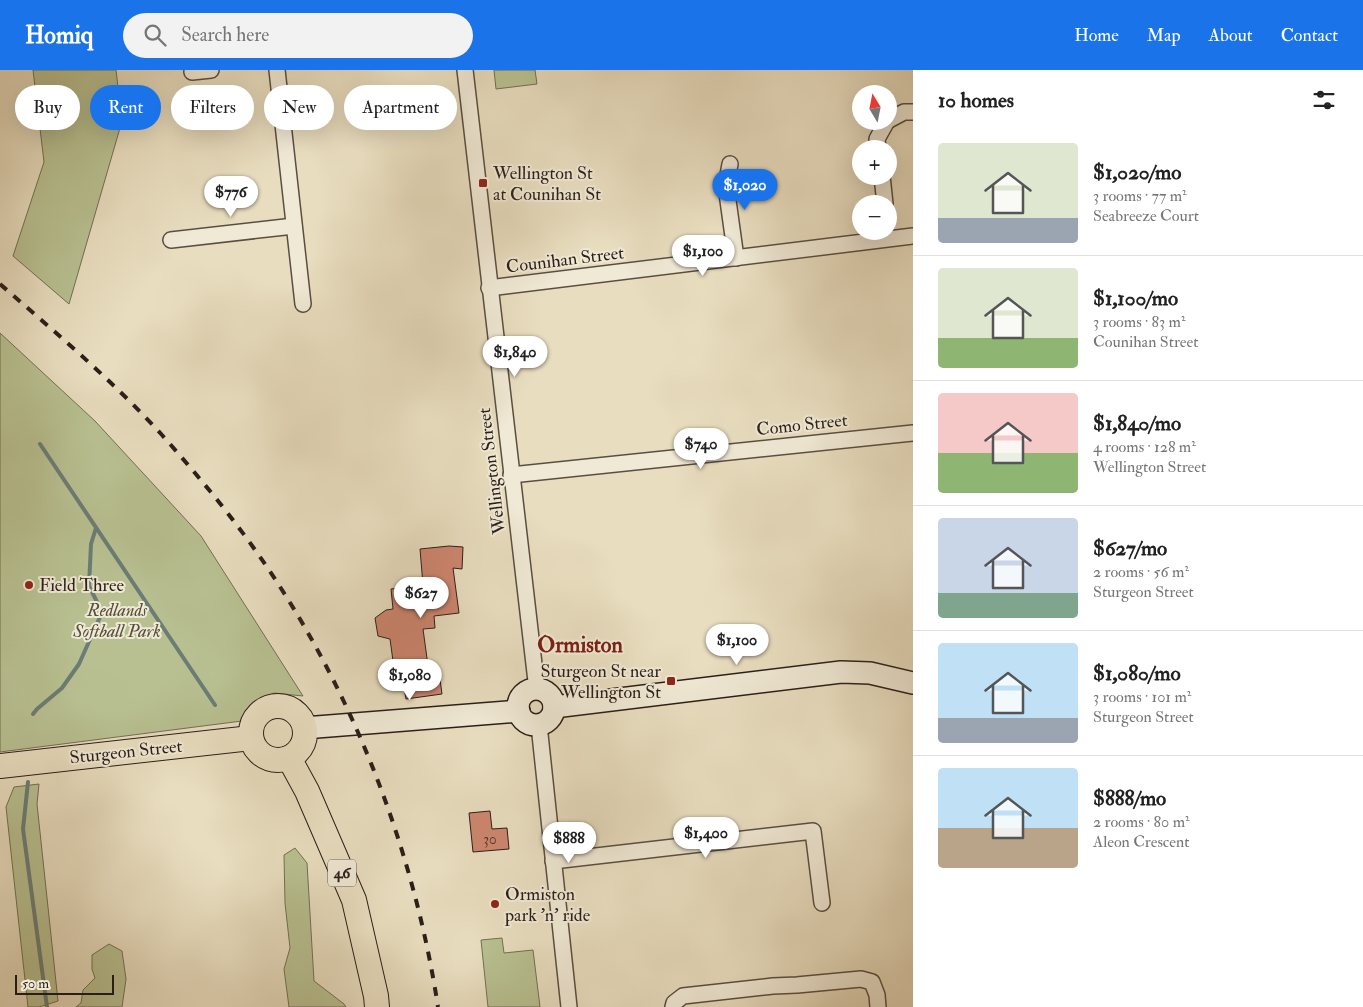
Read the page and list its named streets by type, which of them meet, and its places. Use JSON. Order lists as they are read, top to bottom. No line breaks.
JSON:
{"streets":{"main road":["Sturgeon Street","46"],"street":["Counihan Street","Como Street","Wellington Street"]},"crossings":[["Counihan Street","Wellington Street"],["Como Street","Wellington Street"],["Sturgeon Street","46"]],"districts":["Ormiston"],"parks":["Redlands Softball Park"],"places":{"transit":["Wellington St at Counihan St","Sturgeon St near Wellington St"],"other":["Field Three","Ormiston park 'n' ride"]},"house_numbers":["30"],"scale_bar":"50 m","north":"top","page":{"header":"Homiq","search":"Search here","nav":["Home","Map","About","Contact"],"heading":"10 homes","map_buttons":["+","−"],"chip":["Buy","Rent","Filters","New","Apartment"],"list":[{"name":"$1,020/mo","note":"3 rooms · 77 m² · Seabreeze Court"},{"name":"$1,100/mo","note":"3 rooms · 83 m² · Counihan Street"},{"name":"$1,840/mo","note":"4 rooms · 128 m² · Wellington Street"},{"name":"$627/mo","note":"2 rooms · 56 m² · Sturgeon Street"},{"name":"$1,080/mo","note":"3 rooms · 101 m² · Sturgeon Street"},{"name":"$888/mo","note":"2 rooms · 80 m² · Aleon Crescent"}],"price":["$1,020","$776","$1,100","$1,840","$740","$627","$1,100","$1,080","$1,400","$888"],"scale":"50 m"}}
